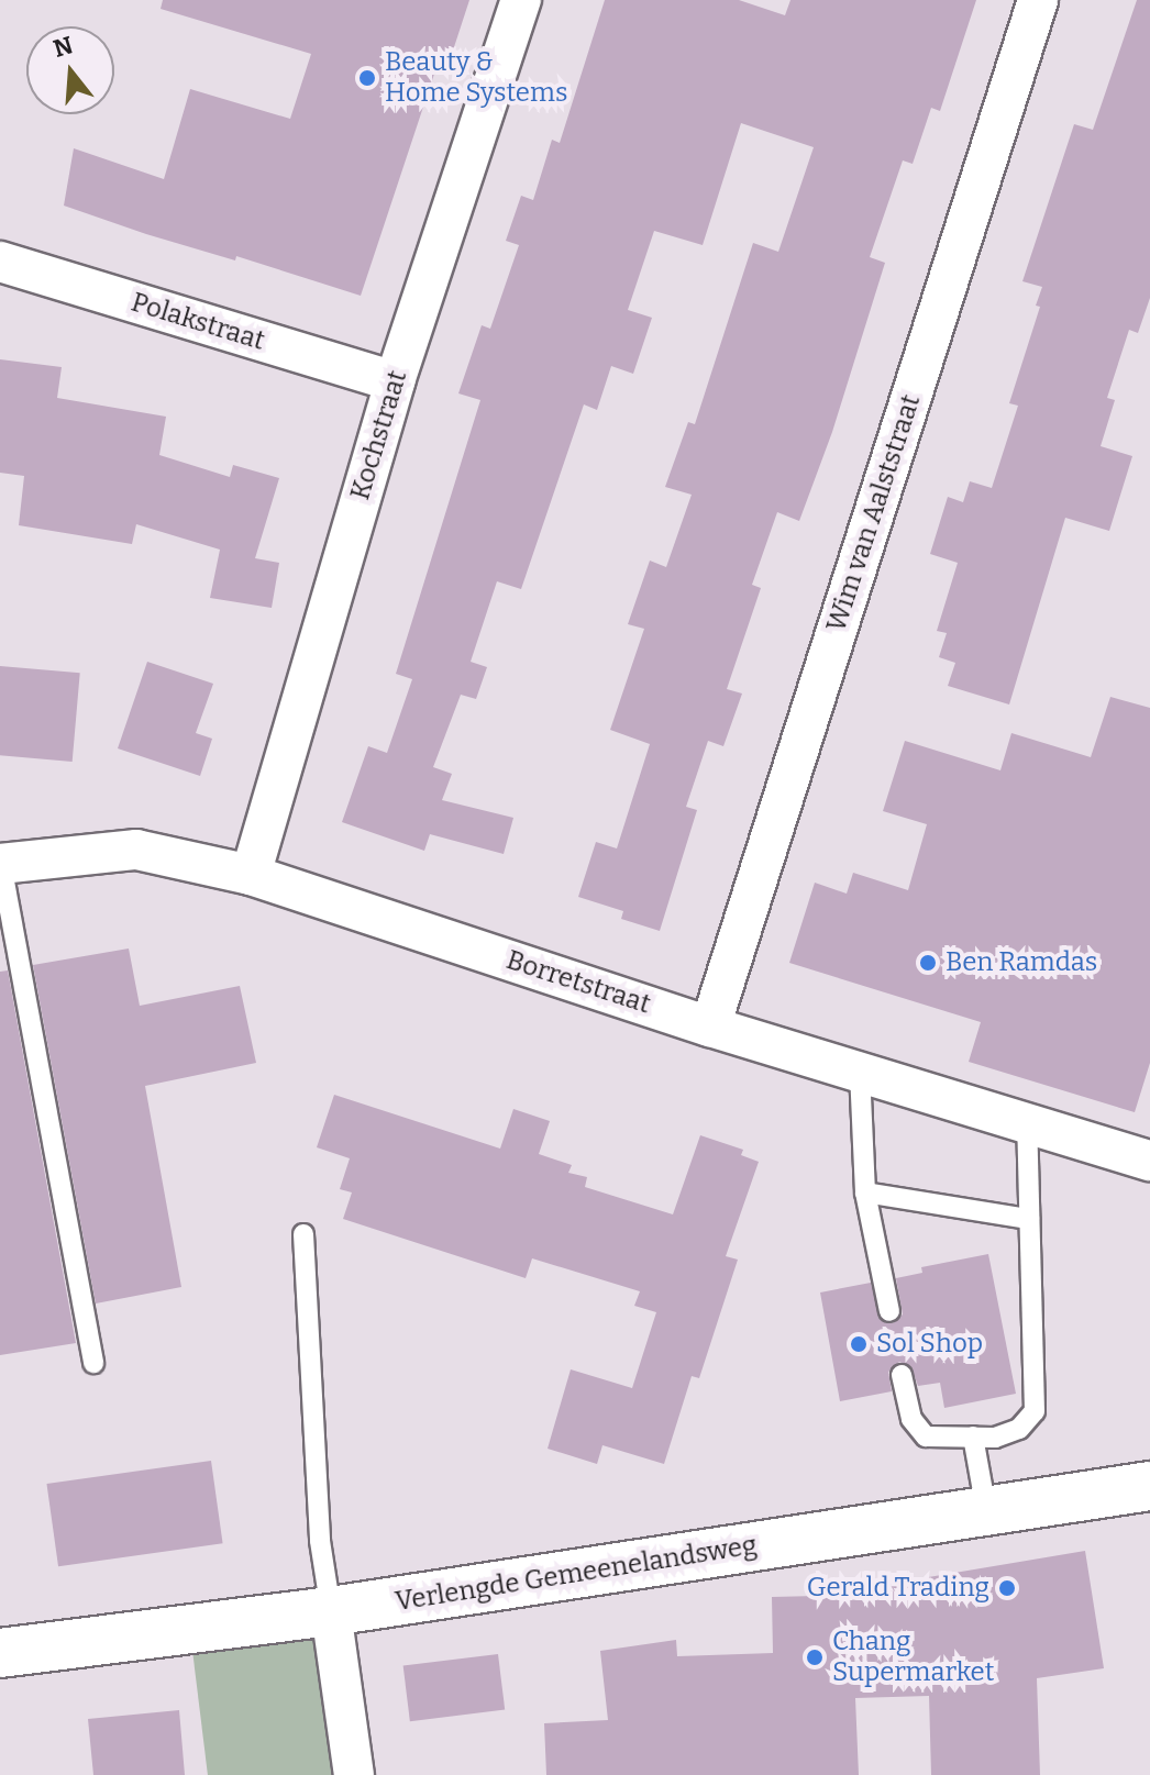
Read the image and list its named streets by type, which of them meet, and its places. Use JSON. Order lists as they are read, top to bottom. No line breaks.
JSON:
{"streets":{"street":["Polakstraat","Kochstraat","Wim van Aalststraat","Borretstraat","Verlengde Gemeenelandsweg"]},"crossings":[["Polakstraat","Kochstraat"],["Kochstraat","Borretstraat"],["Wim van Aalststraat","Borretstraat"]],"places":["Beauty & Home Systems","Ben Ramdas","Sol Shop","Gerald Trading","Chang Supermarket"],"north":"top"}
